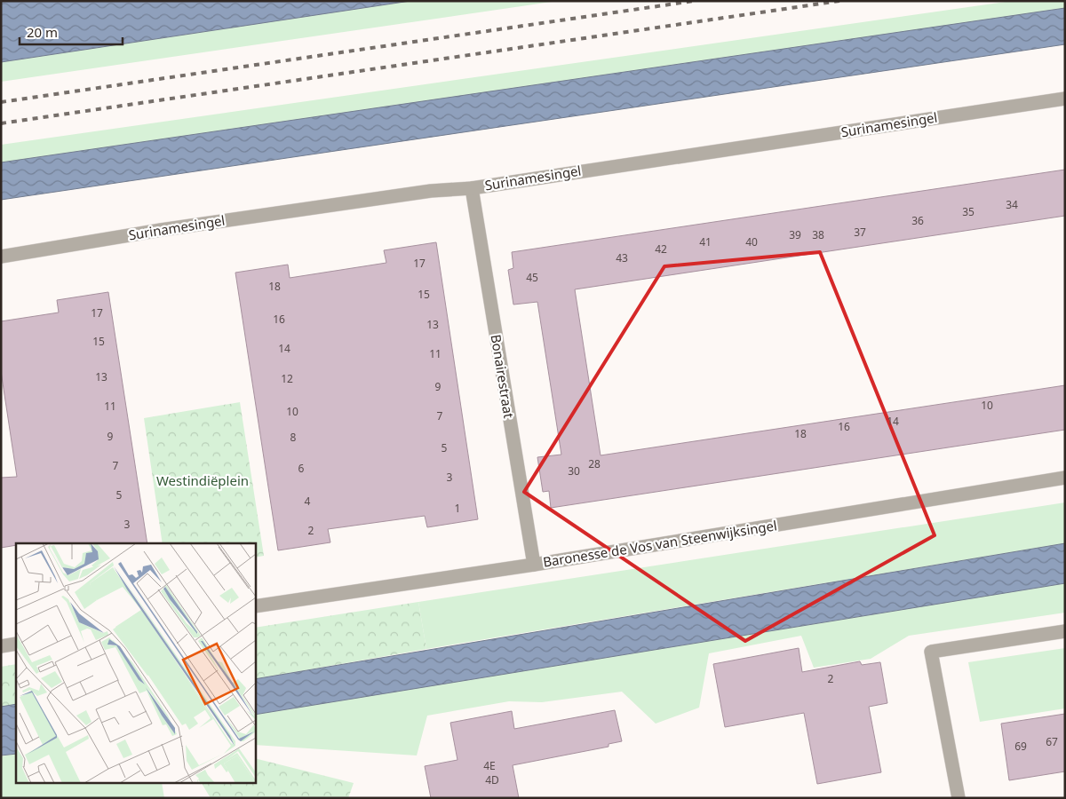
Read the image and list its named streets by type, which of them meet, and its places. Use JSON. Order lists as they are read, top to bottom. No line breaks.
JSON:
{"streets":{"street":["Surinamesingel","Bonairestraat","Baronesse de Vos van Steenwijksingel"]},"crossings":[["Surinamesingel","Bonairestraat"],["Bonairestraat","Baronesse de Vos van Steenwijksingel"]],"parks":["Westindiëplein"],"house_numbers":["34","35","36","37","39","38","41","40","42","43","17","45","18","15","17","16","13","15","14","11","13","12","9","10","11","10","7","14","16","18","9","8","5","28","7","6","30","3","5","4","1","3","2","2","67","69","4E","4D"],"scale_bar":"20 m"}
